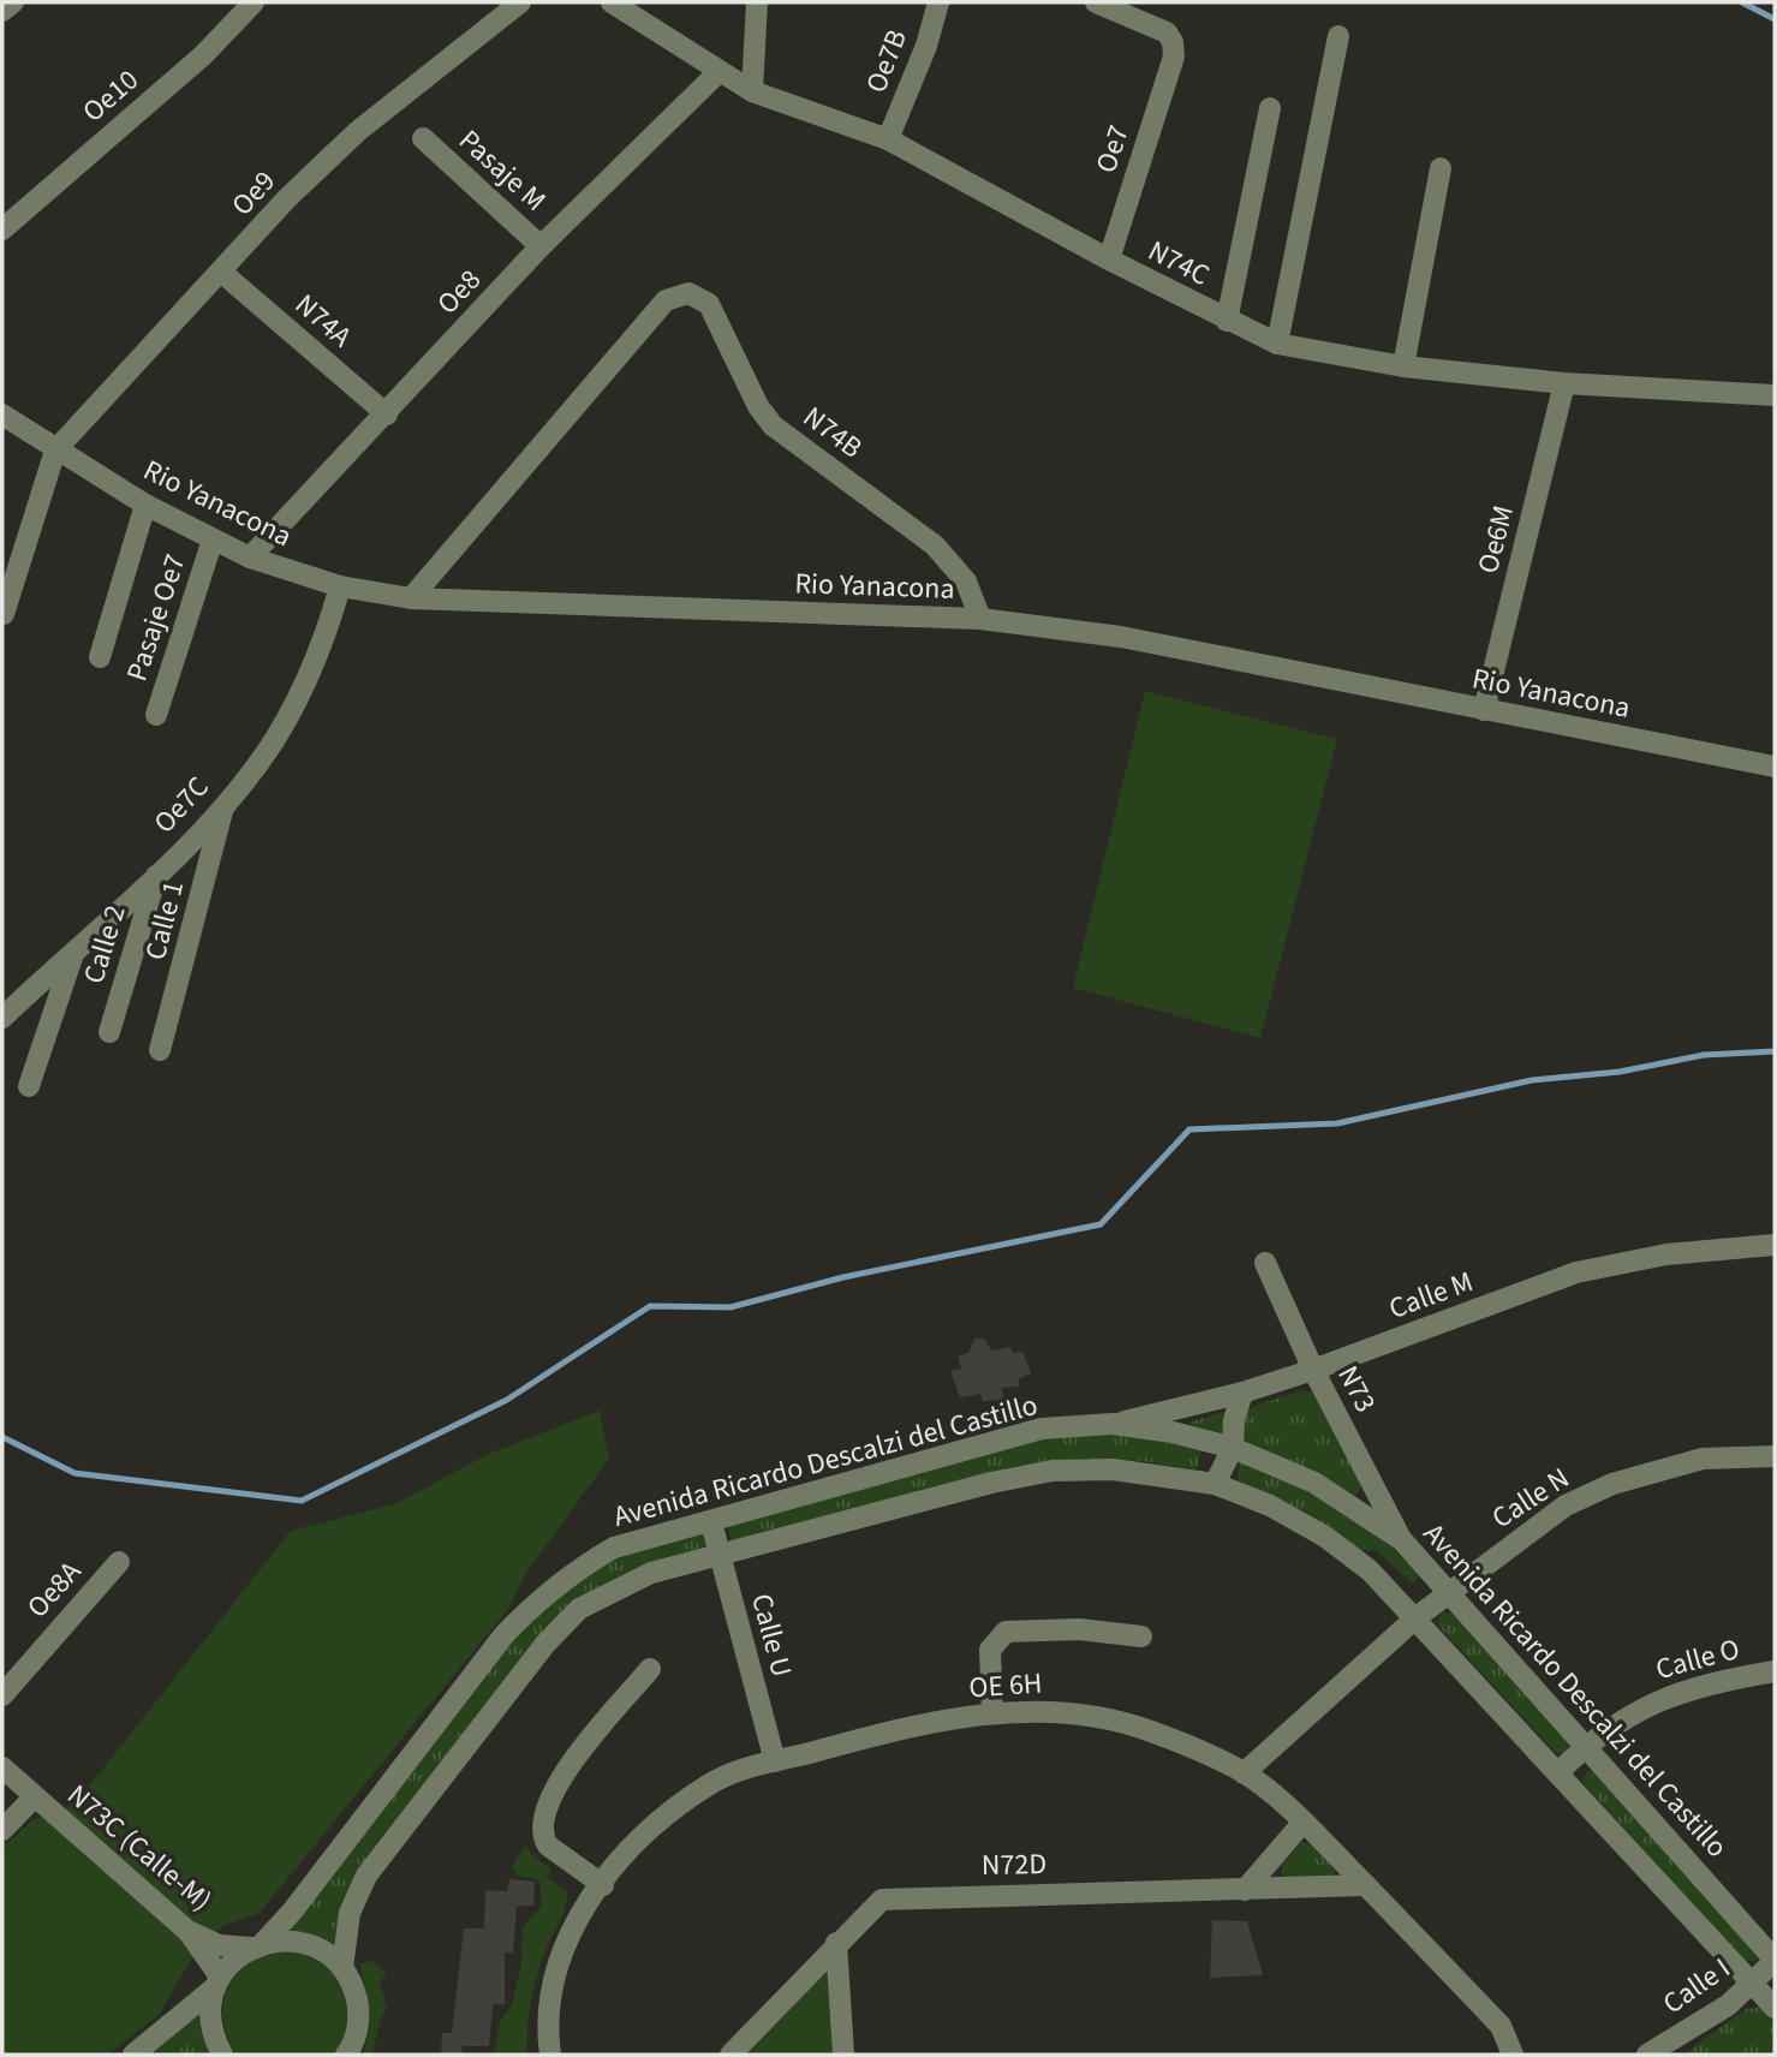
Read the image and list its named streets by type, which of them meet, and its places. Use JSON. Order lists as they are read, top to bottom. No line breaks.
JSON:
{"streets":{"street":["Oe7B","Oe10","Oe7","Pasaje M","Oe9","N74C","Oe8","N74A","N74B","Rio Yanacona","Oe6M","Pasaje Oe7","Oe7C","Calle 1","Calle 2","Calle M","N73","Avenida Ricardo Descalzi del Castillo","Calle N","Oe8A","Calle U","Calle O","OE 6H","N73C (Calle-M)","N72D","Calle I"]},"crossings":[["Oe7B","N74C"],["Oe7","N74C"],["Pasaje M","Oe8"],["Oe9","N74A"],["Oe9","Rio Yanacona"],["N74C","Oe8"],["N74C","Oe6M"],["Oe8","N74A"],["Oe8","Rio Yanacona"],["N74B","Rio Yanacona"],["Rio Yanacona","Oe6M"],["Rio Yanacona","Pasaje Oe7"],["Rio Yanacona","Oe7C"],["Oe7C","Calle 1"],["Oe7C","Calle 2"],["Calle M","N73"],["Calle M","Avenida Ricardo Descalzi del Castillo"],["N73","Avenida Ricardo Descalzi del Castillo"],["Avenida Ricardo Descalzi del Castillo","Calle N"],["Avenida Ricardo Descalzi del Castillo","Calle U"],["Avenida Ricardo Descalzi del Castillo","Calle O"],["Avenida Ricardo Descalzi del Castillo","N73C (Calle-M)"],["Avenida Ricardo Descalzi del Castillo","Calle I"],["Calle N","OE 6H"],["Calle U","OE 6H"],["OE 6H","N72D"]]}
